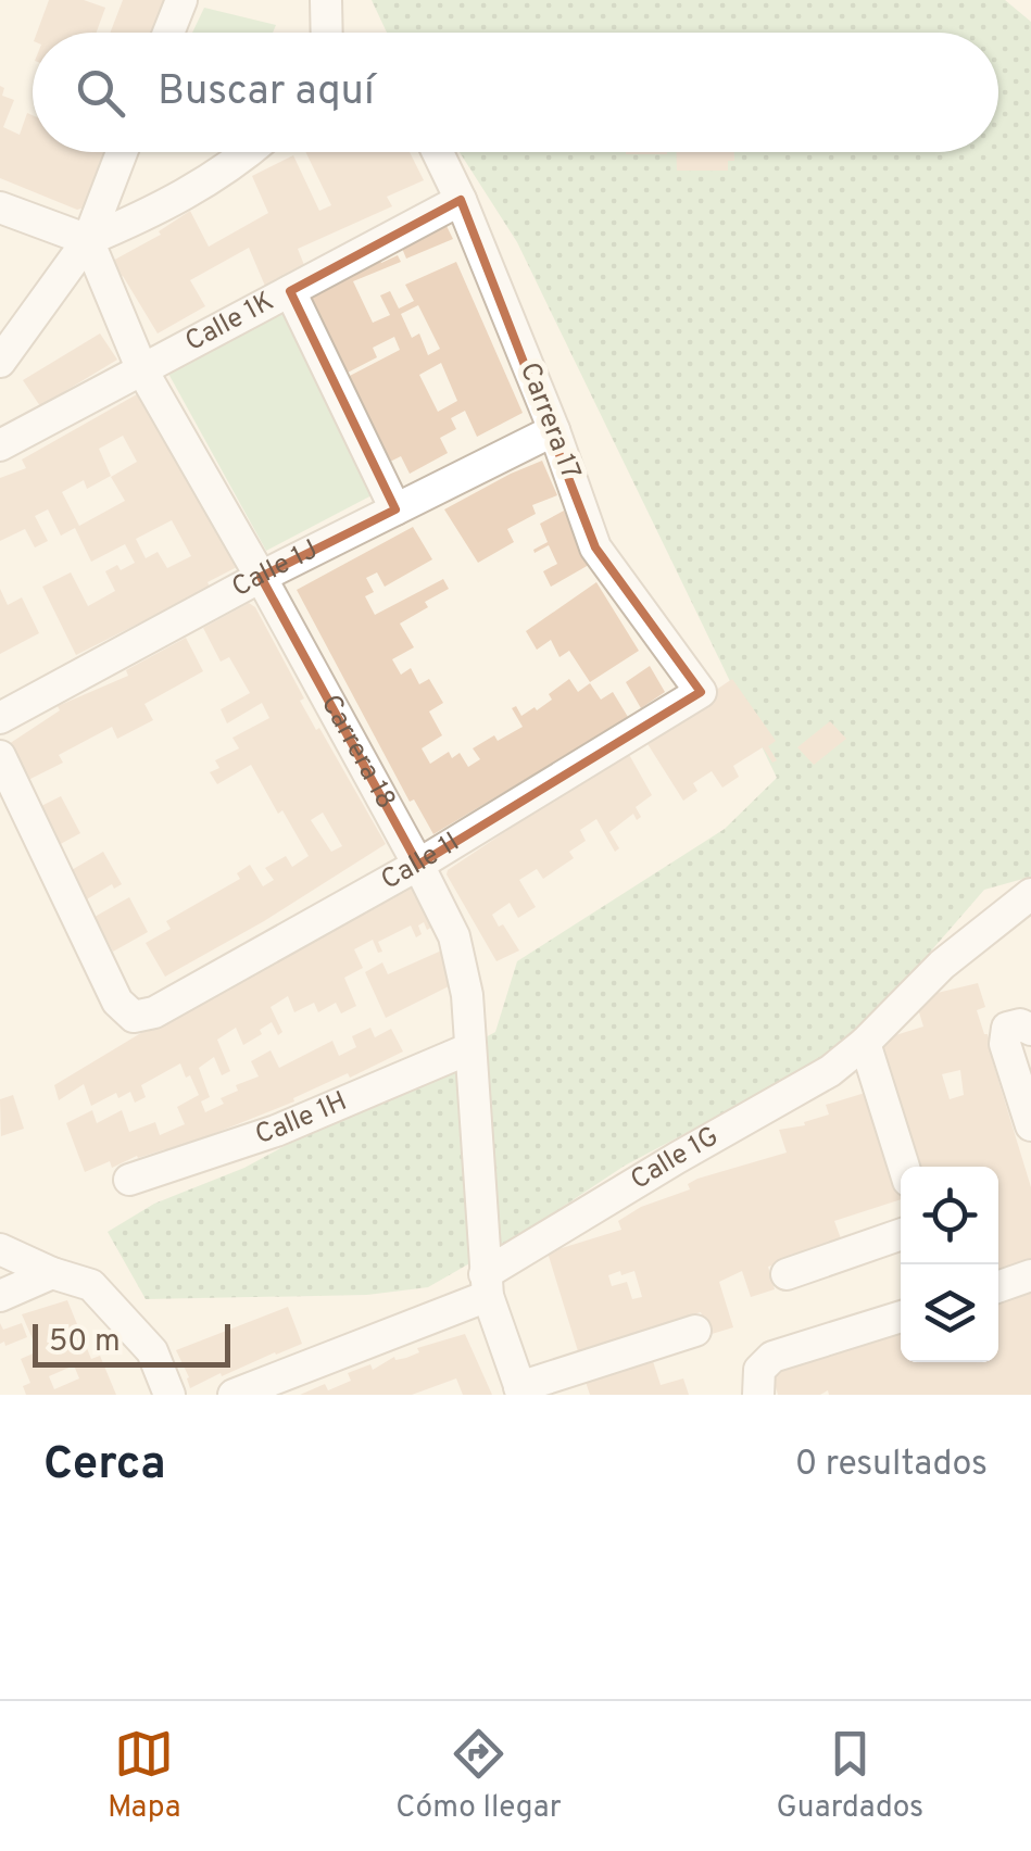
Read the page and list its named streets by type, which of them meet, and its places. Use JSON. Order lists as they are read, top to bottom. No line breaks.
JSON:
{"streets":{"street":["Calle 1K","Carrera 17","Calle 1J","Carrera 18","Calle 1I","Calle 1H","Calle 1G"]},"crossings":[["Calle 1K","Carrera 17"],["Calle 1K","Carrera 18"],["Carrera 17","Calle 1J"],["Carrera 17","Calle 1I"],["Calle 1J","Carrera 18"],["Carrera 18","Calle 1I"],["Carrera 18","Calle 1H"],["Carrera 18","Calle 1G"]],"scale_bar":"50 m","page":{"search":"Buscar aquí","scale":"50 m","heading":["Cerca","0 resultados"],"nav":["Mapa","Cómo llegar","Guardados"]}}
